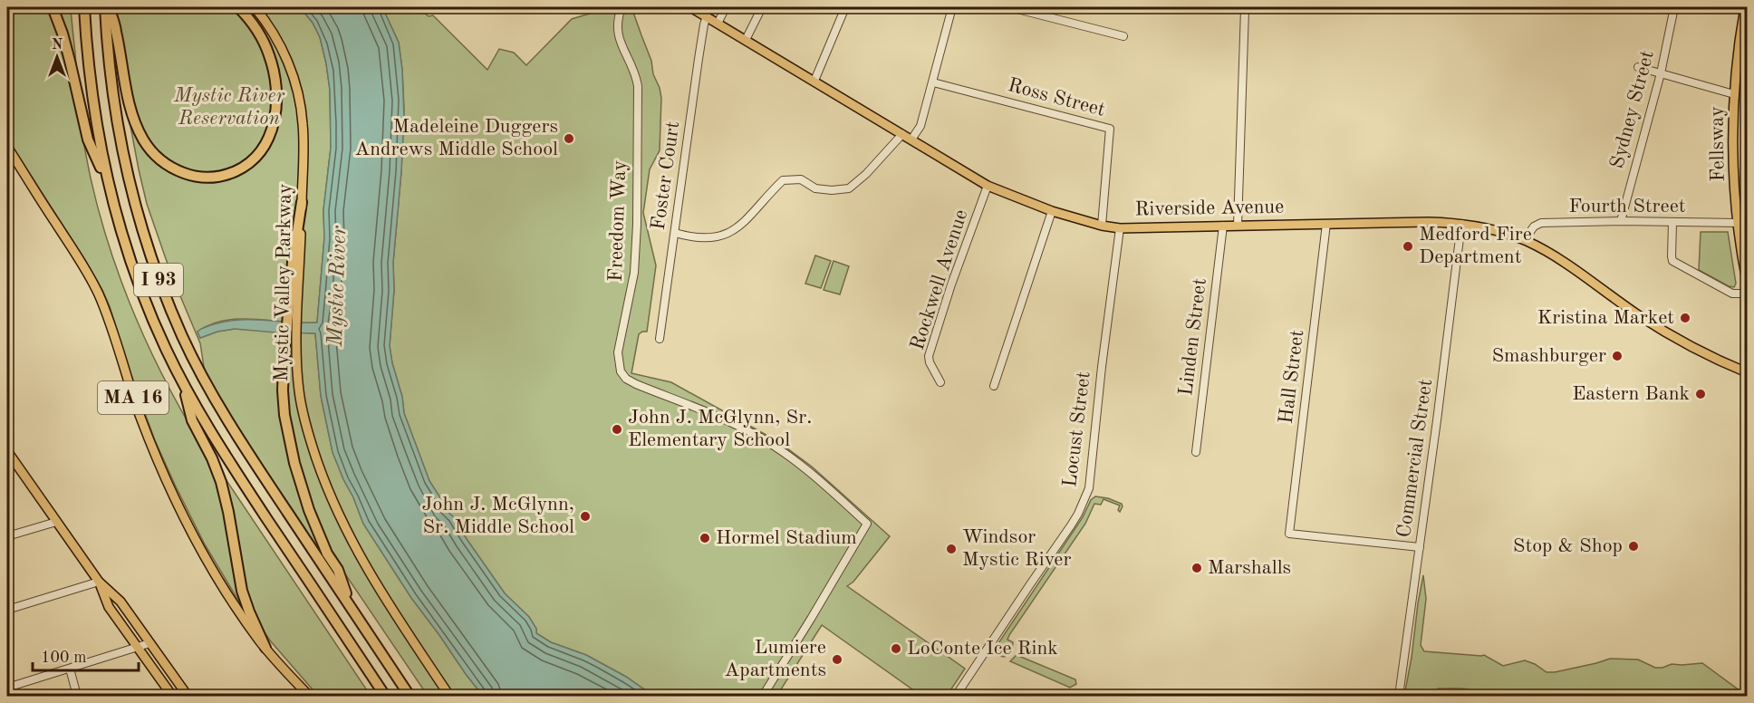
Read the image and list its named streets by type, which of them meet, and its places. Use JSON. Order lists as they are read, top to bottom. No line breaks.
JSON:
{"streets":{"highway":["I 93"],"main road":["Fellsway","Riverside Avenue","Mystic Valley Parkway","MA 16"],"street":["Ross Street","Sydney Street","Foster Court","Fourth Street","Freedom Way","Rockwell Avenue","Linden Street","Hall Street","Locust Street","Commercial Street"]},"crossings":[["Ross Street","Riverside Avenue"],["Sydney Street","Fourth Street"],["Fellsway","Fourth Street"],["Foster Court","Riverside Avenue"],["Fourth Street","Riverside Avenue"],["Riverside Avenue","Rockwell Avenue"],["Riverside Avenue","Linden Street"],["Riverside Avenue","Hall Street"],["Riverside Avenue","Locust Street"],["Riverside Avenue","Commercial Street"],["Hall Street","Commercial Street"]],"water":["Mystic River"],"parks":["Mystic River Reservation"],"places":["Madeleine Duggers Andrews Middle School","Medford Fire Department","Kristina Market","Smashburger","Eastern Bank","John J. McGlynn, Sr. Elementary School","John J. McGlynn, Sr. Middle School","Hormel Stadium","Stop & Shop","Windsor Mystic River","Marshalls","LoConte Ice Rink","Lumiere Apartments"],"scale_bar":"100 m","north":"top"}
